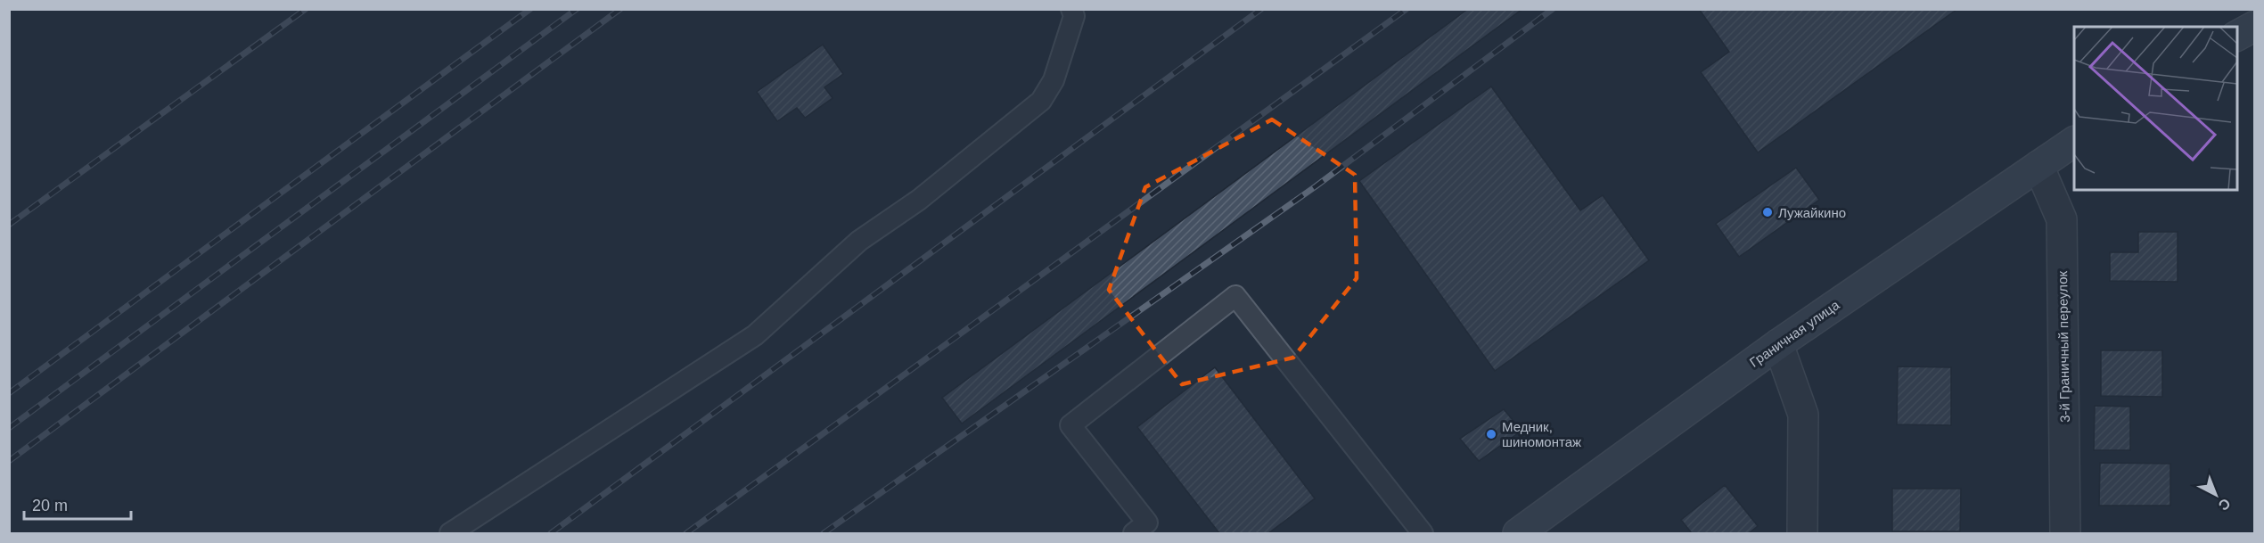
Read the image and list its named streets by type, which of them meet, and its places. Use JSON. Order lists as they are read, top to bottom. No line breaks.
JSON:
{"streets":{"main road":["Граничная улица"],"street":["3-й Граничный переулок"]},"crossings":[["Граничная улица","3-й Граничный переулок"]],"places":["Лужайкино","Медник, шиномонтаж"],"scale_bar":"20 m","north":"bottom right"}
